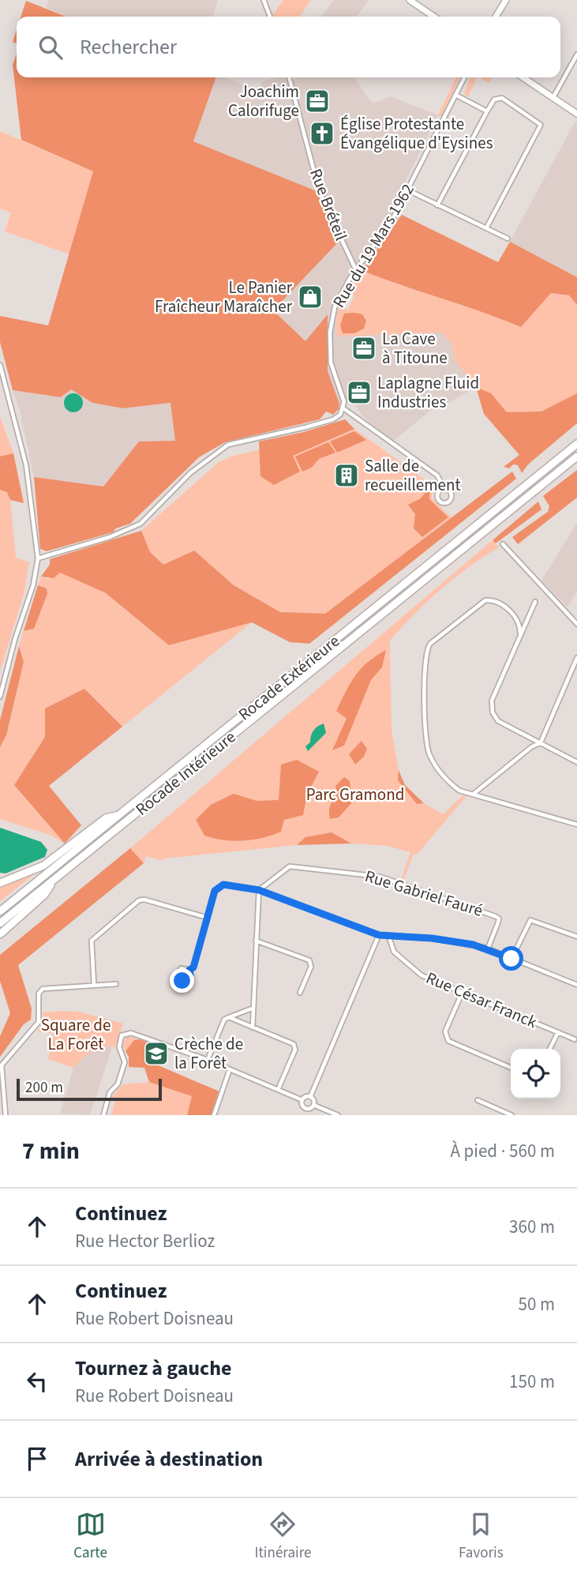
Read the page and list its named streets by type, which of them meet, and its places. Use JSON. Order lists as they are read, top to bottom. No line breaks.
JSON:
{"streets":{"highway":["Rocade Extérieure","Rocade Intérieure"],"street":["Rue Bréteil","Rue du 19 Mars 1962","Rue Gabriel Fauré","Rue César Franck"]},"crossings":[["Rue Bréteil","Rue du 19 Mars 1962"]],"parks":["Parc Gramond","Square de La Forêt"],"places":{"office":["Joachim Calorifuge","La Cave à Titoune","Laplagne Fluid Industries"],"church":["Église Protestante Évangélique d'Eysines"],"shop":["Le Panier Fraîcheur Maraîcher"],"building":["Salle de recueillement"],"school or university":["Crèche de la Forêt"]},"scale_bar":"200 m","page":{"search":"Rechercher","scale":"200 m","heading":["7 min","À pied · 560 m"],"list":[["Continuez","Rue Hector Berlioz","360 m"],["Continuez","Rue Robert Doisneau","50 m"],["Tournez à gauche","Rue Robert Doisneau","150 m"],"Arrivée à destination"],"nav":["Carte","Itinéraire","Favoris"]}}
